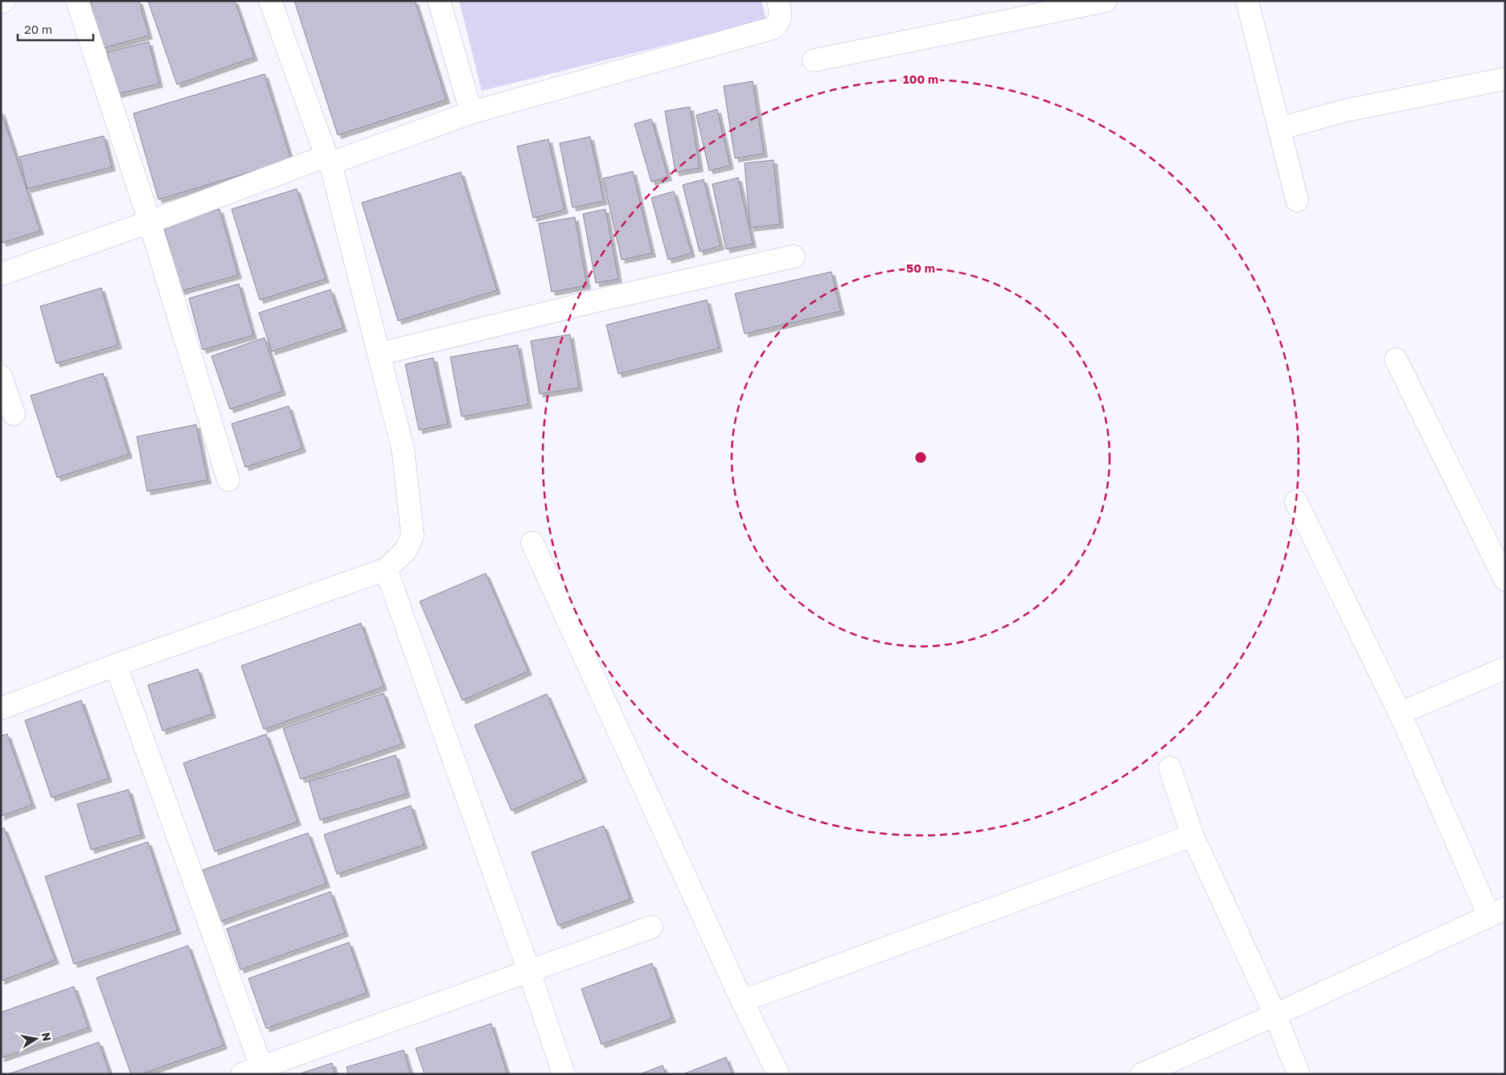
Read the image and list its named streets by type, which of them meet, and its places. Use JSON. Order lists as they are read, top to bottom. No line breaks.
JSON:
{"scale_bar":"20 m","north":"right","rings":["100 m","50 m"]}
